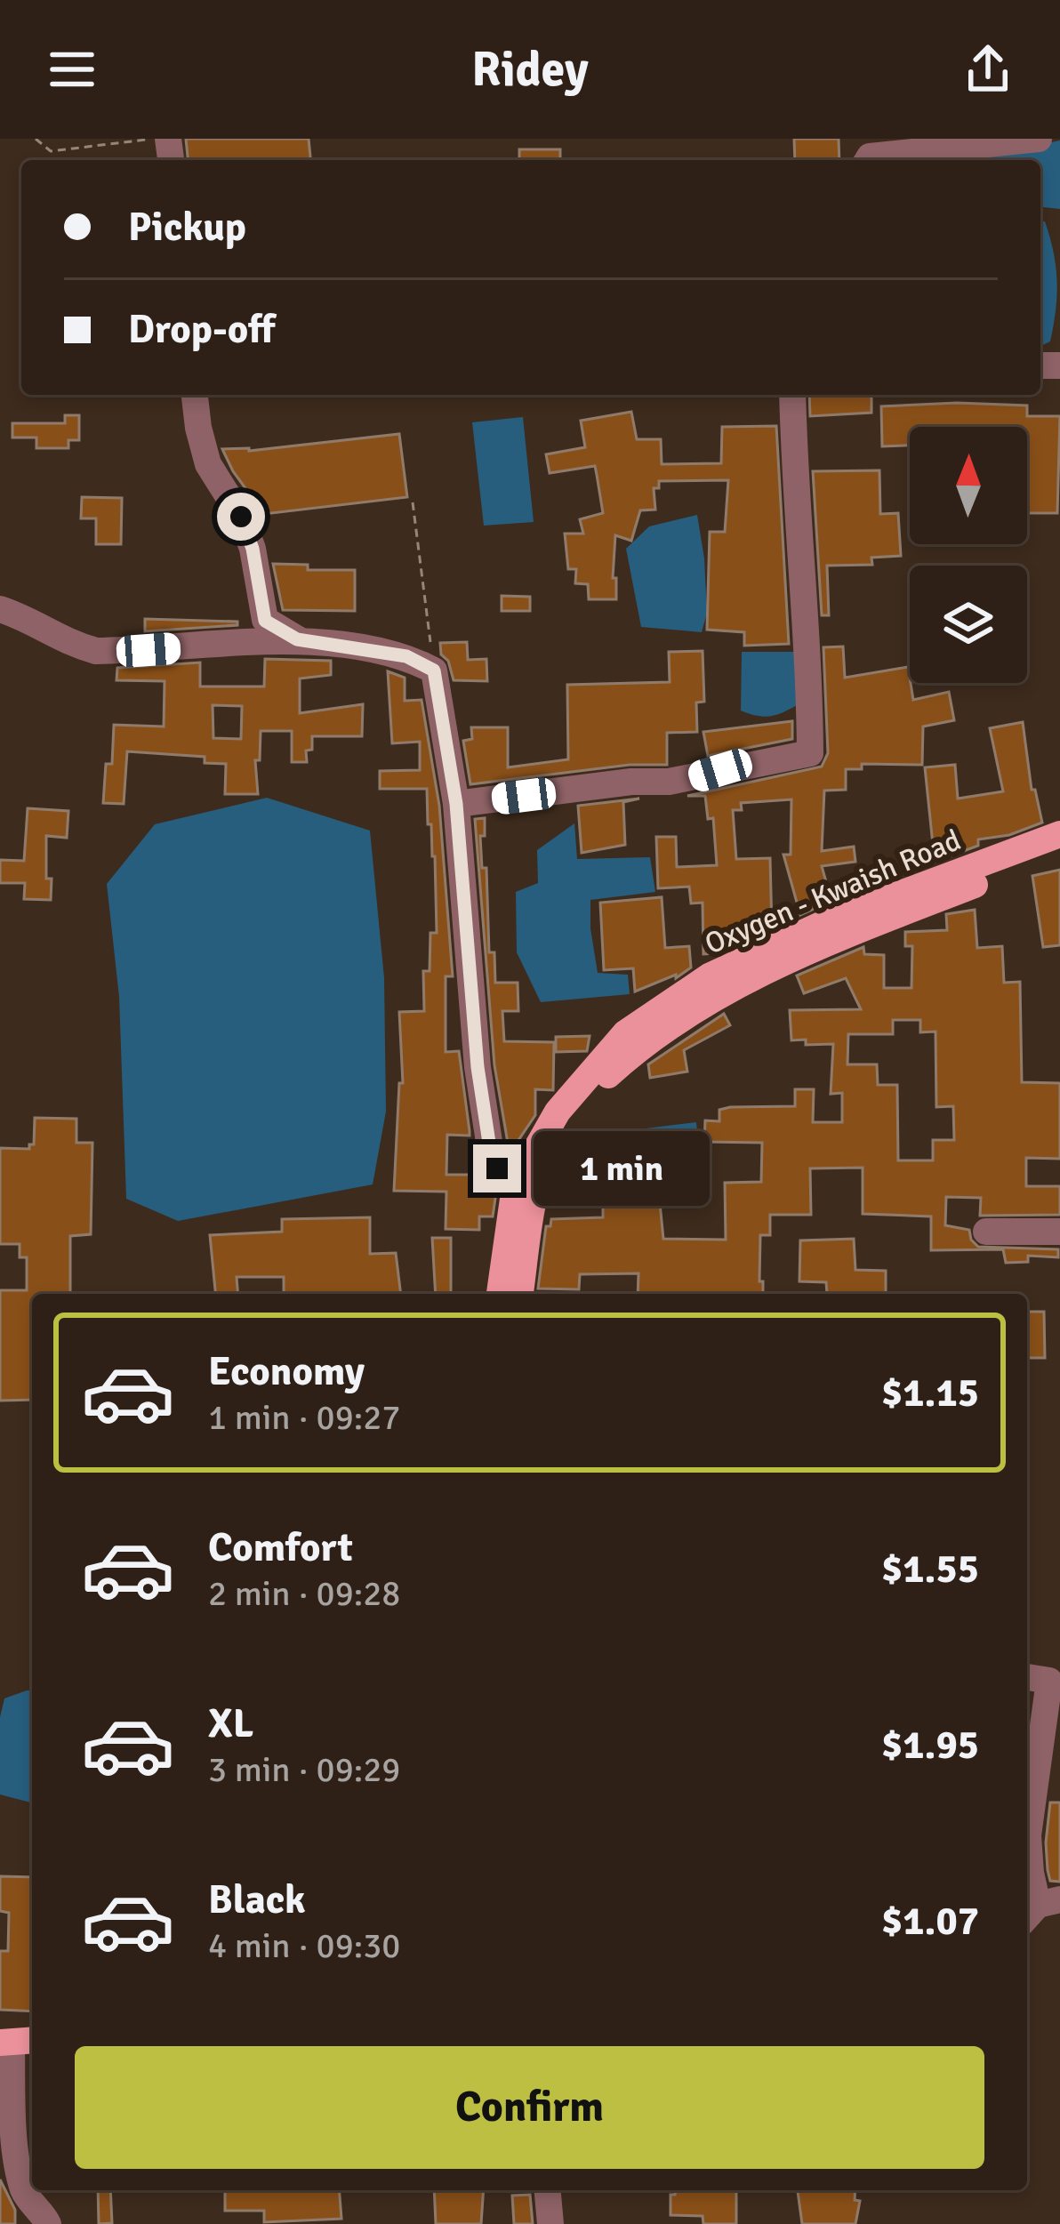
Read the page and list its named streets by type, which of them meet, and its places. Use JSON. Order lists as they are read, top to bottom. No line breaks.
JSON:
{"streets":{"main road":["Oxygen - Kwaish Road"]},"north":"top","page":{"header":"Ridey","banner":["Pickup","Drop-off"],"bubble":"1 min","list":[{"name":"Economy","note":"1 min · 09:27","value":"$1.15"},{"name":"Comfort","note":"2 min · 09:28","value":"$1.55"},{"name":"XL","note":"3 min · 09:29","value":"$1.95"},{"name":"Black","note":"4 min · 09:30","value":"$1.07"}],"buttons":"Confirm"}}
